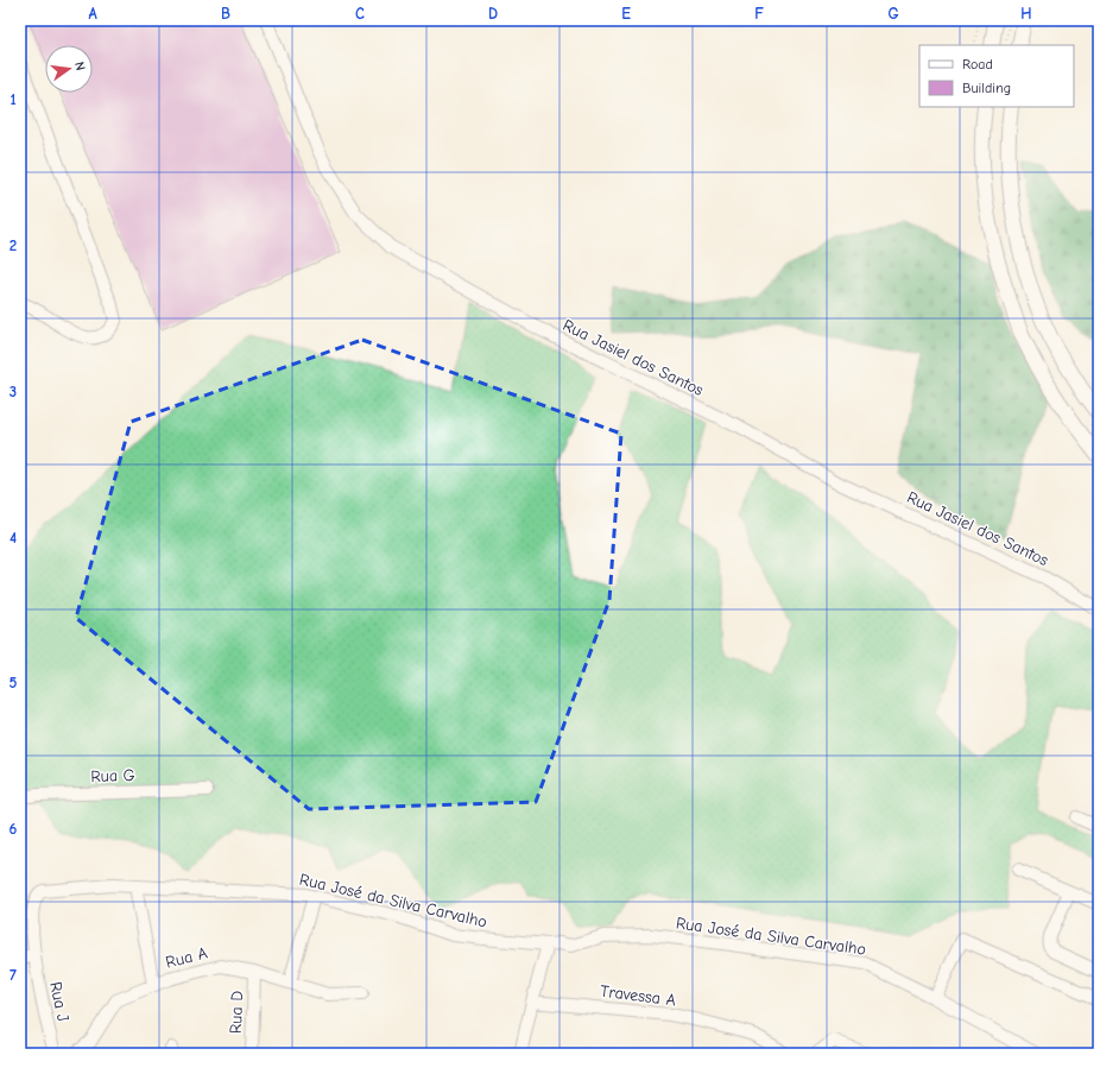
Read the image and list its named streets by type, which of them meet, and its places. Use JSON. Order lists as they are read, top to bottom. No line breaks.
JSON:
{"streets":{"street":["Rua Jasiel dos Santos","Rua G","Rua José da Silva Carvalho","Rua A","Travessa A","Rua J","Rua D"]},"crossings":[["Rua José da Silva Carvalho","Rua J"],["Rua A","Rua D"]],"legend":["Road","Building"],"north":"right","grid":{"columns":["A","B","C","D","E","F","G","H"],"rows":["1","2","3","4","5","6","7"]}}
